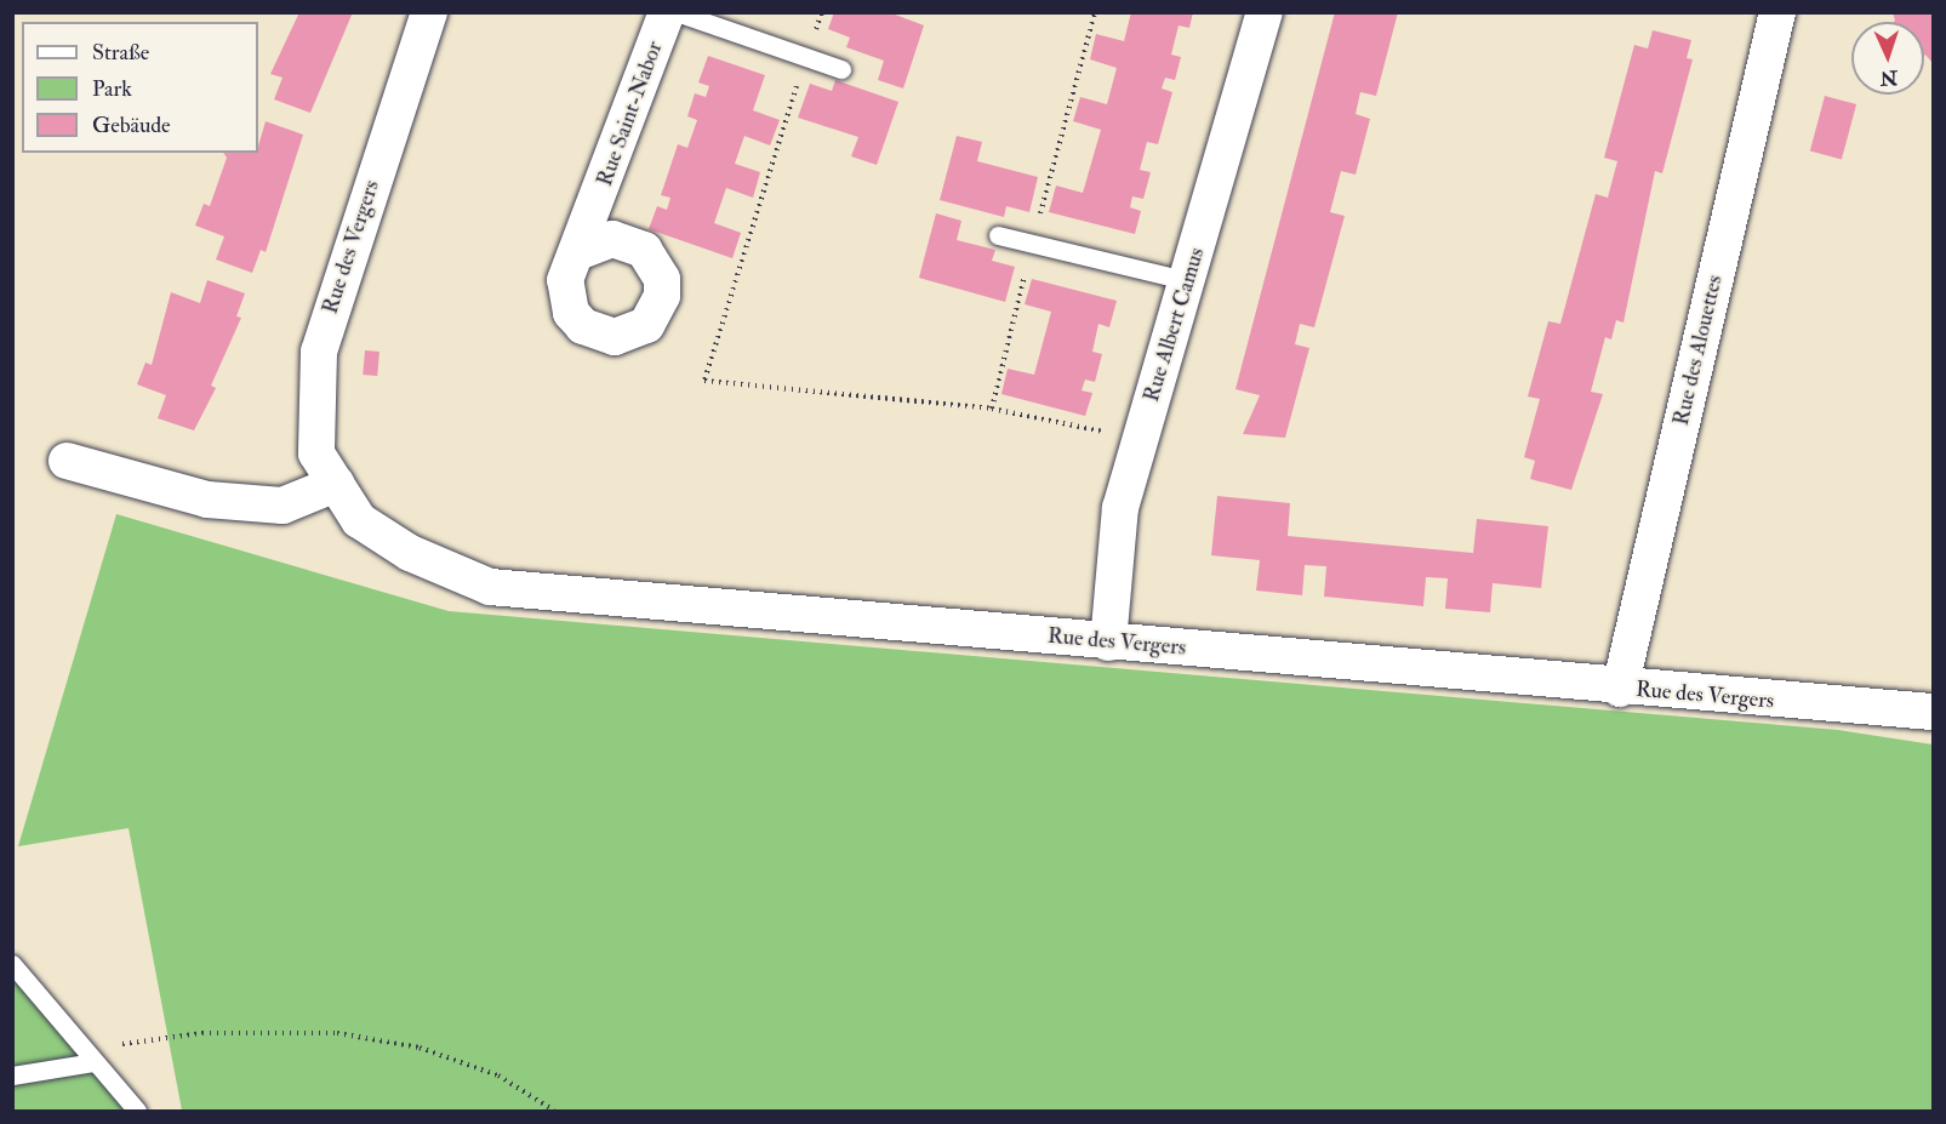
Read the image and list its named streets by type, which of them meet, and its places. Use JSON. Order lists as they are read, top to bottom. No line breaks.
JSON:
{"streets":{"street":["Rue Saint-Nabor","Rue des Vergers","Rue Albert Camus","Rue des Alouettes"]},"crossings":[["Rue des Vergers","Rue Albert Camus"],["Rue des Vergers","Rue des Alouettes"]],"legend":["Straße","Park","Gebäude"],"north":"bottom"}
